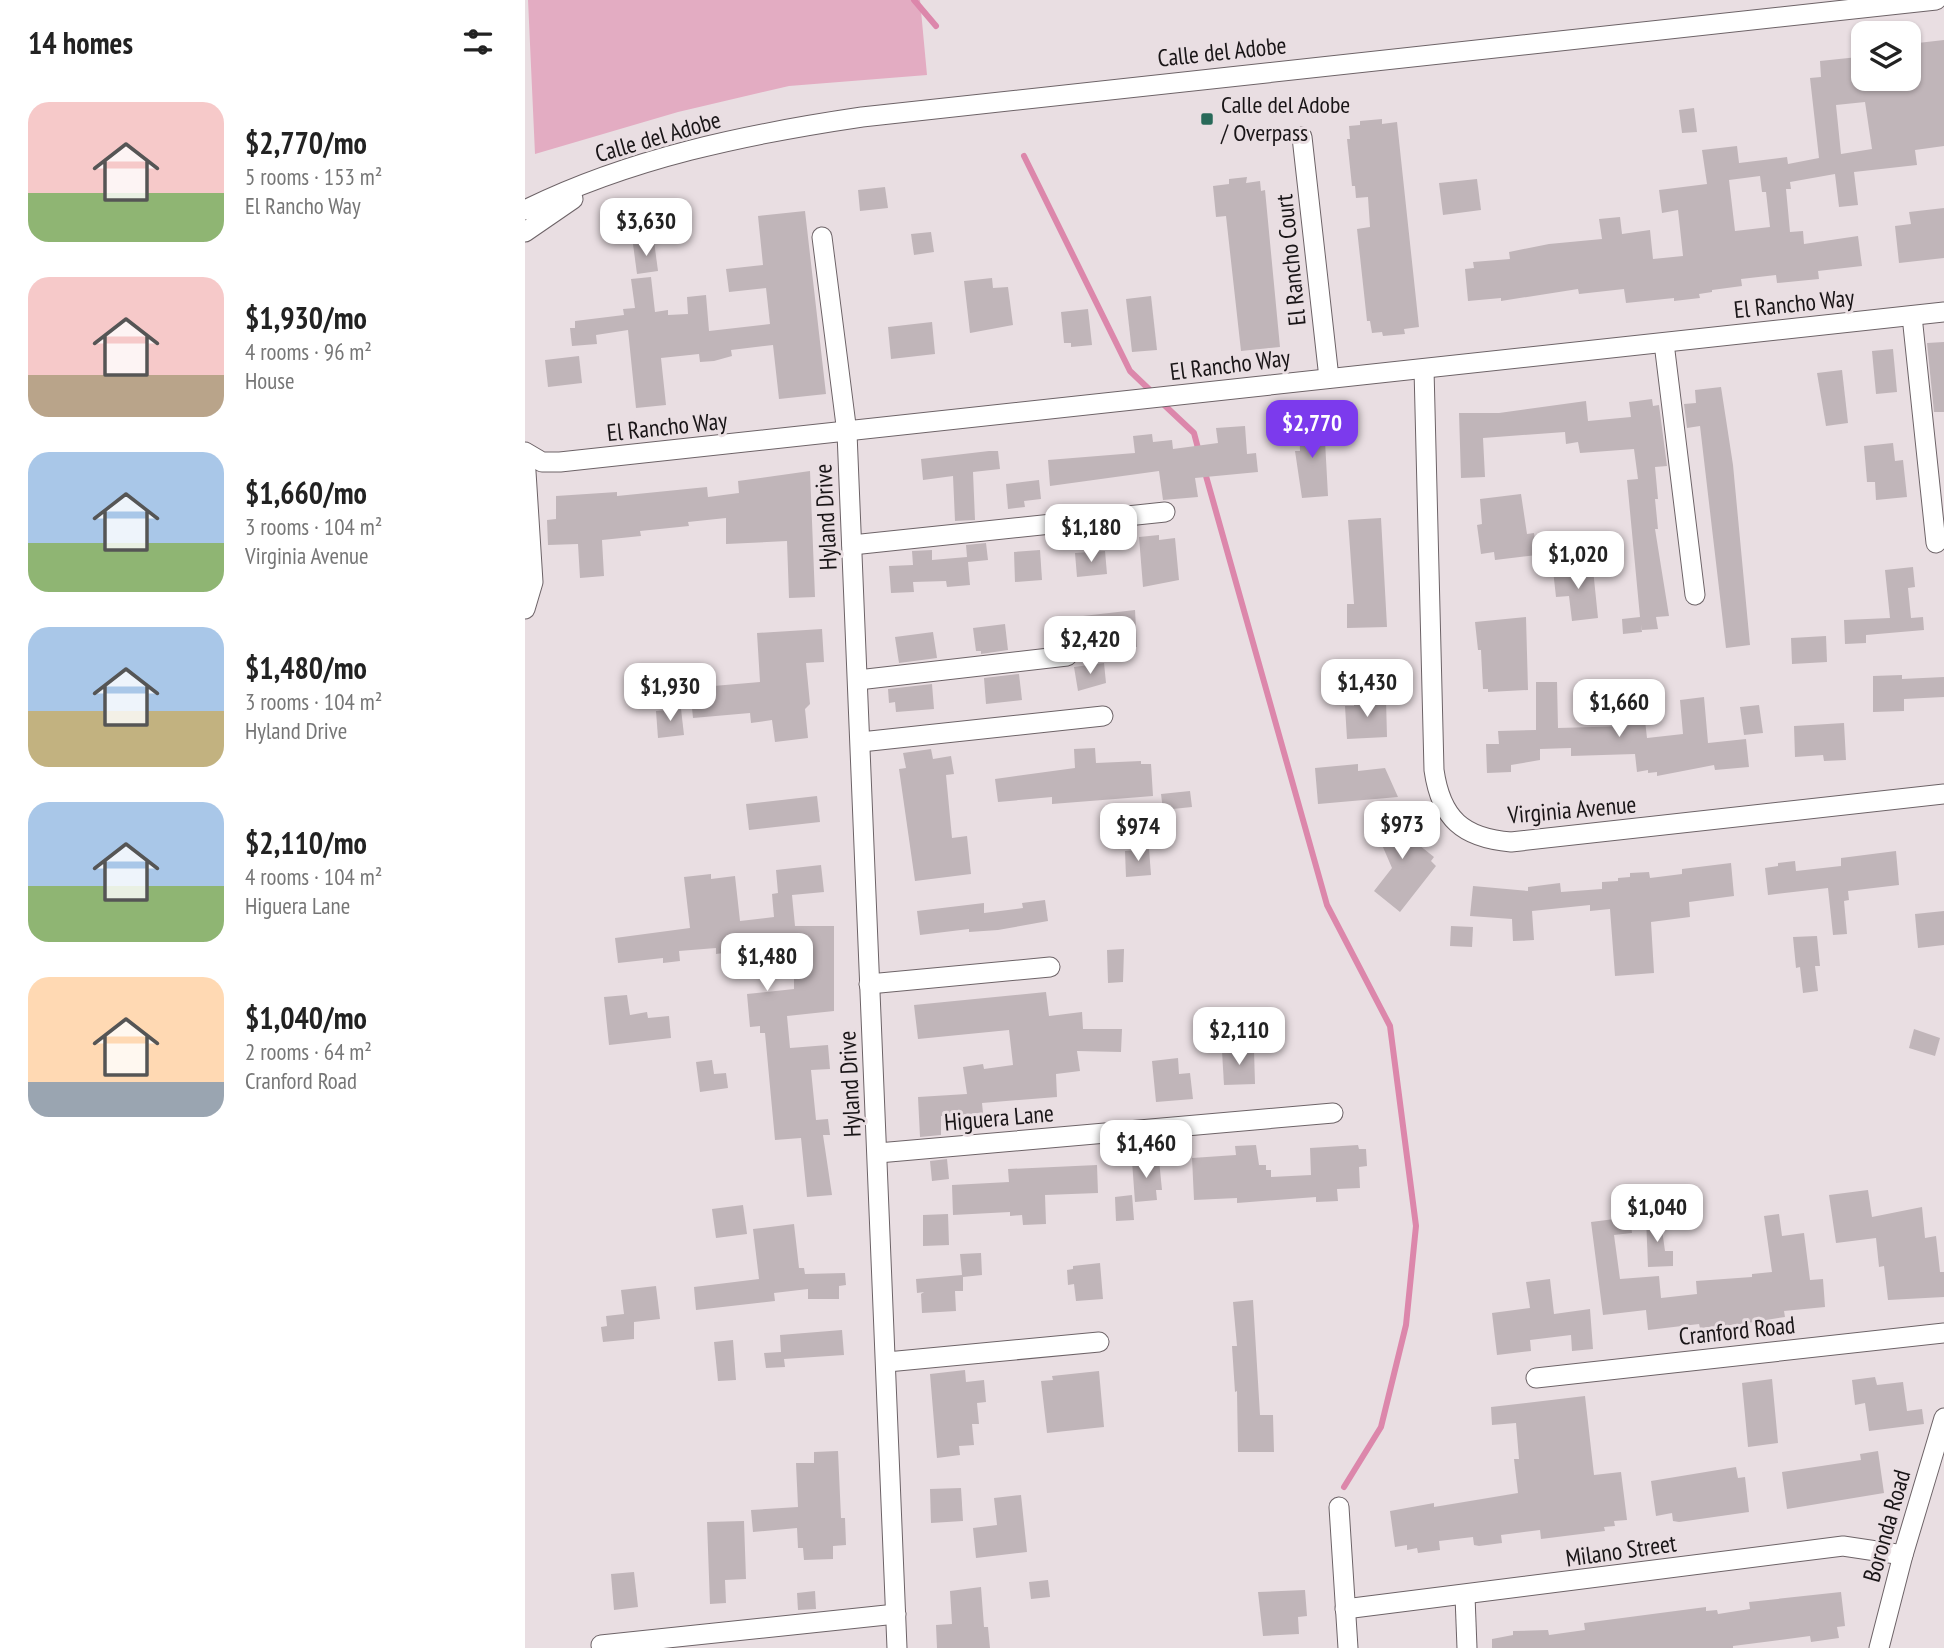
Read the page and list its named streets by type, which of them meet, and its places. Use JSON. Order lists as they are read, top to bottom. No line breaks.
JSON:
{"streets":{"street":["Calle del Adobe","El Rancho Court","El Rancho Way","Hyland Drive","Virginia Avenue","Higuera Lane","Cranford Road","Boronda Road","Milano Street"]},"crossings":[["El Rancho Court","El Rancho Way"],["El Rancho Way","Hyland Drive"],["El Rancho Way","Virginia Avenue"],["Hyland Drive","Higuera Lane"],["Boronda Road","Milano Street"]],"places":{"transit":["Calle del Adobe / Overpass"]},"page":{"heading":"14 homes","list":[{"name":"$2,770/mo","note":"5 rooms · 153 m² · El Rancho Way"},{"name":"$1,930/mo","note":"4 rooms · 96 m² · House"},{"name":"$1,660/mo","note":"3 rooms · 104 m² · Virginia Avenue"},{"name":"$1,480/mo","note":"3 rooms · 104 m² · Hyland Drive"},{"name":"$2,110/mo","note":"4 rooms · 104 m² · Higuera Lane"},{"name":"$1,040/mo","note":"2 rooms · 64 m² · Cranford Road"}],"price":["$3,630","$2,770","$1,180","$1,020","$2,420","$1,430","$1,930","$1,660","$973","$974","$1,480","$2,110","$1,460","$1,040"]}}
